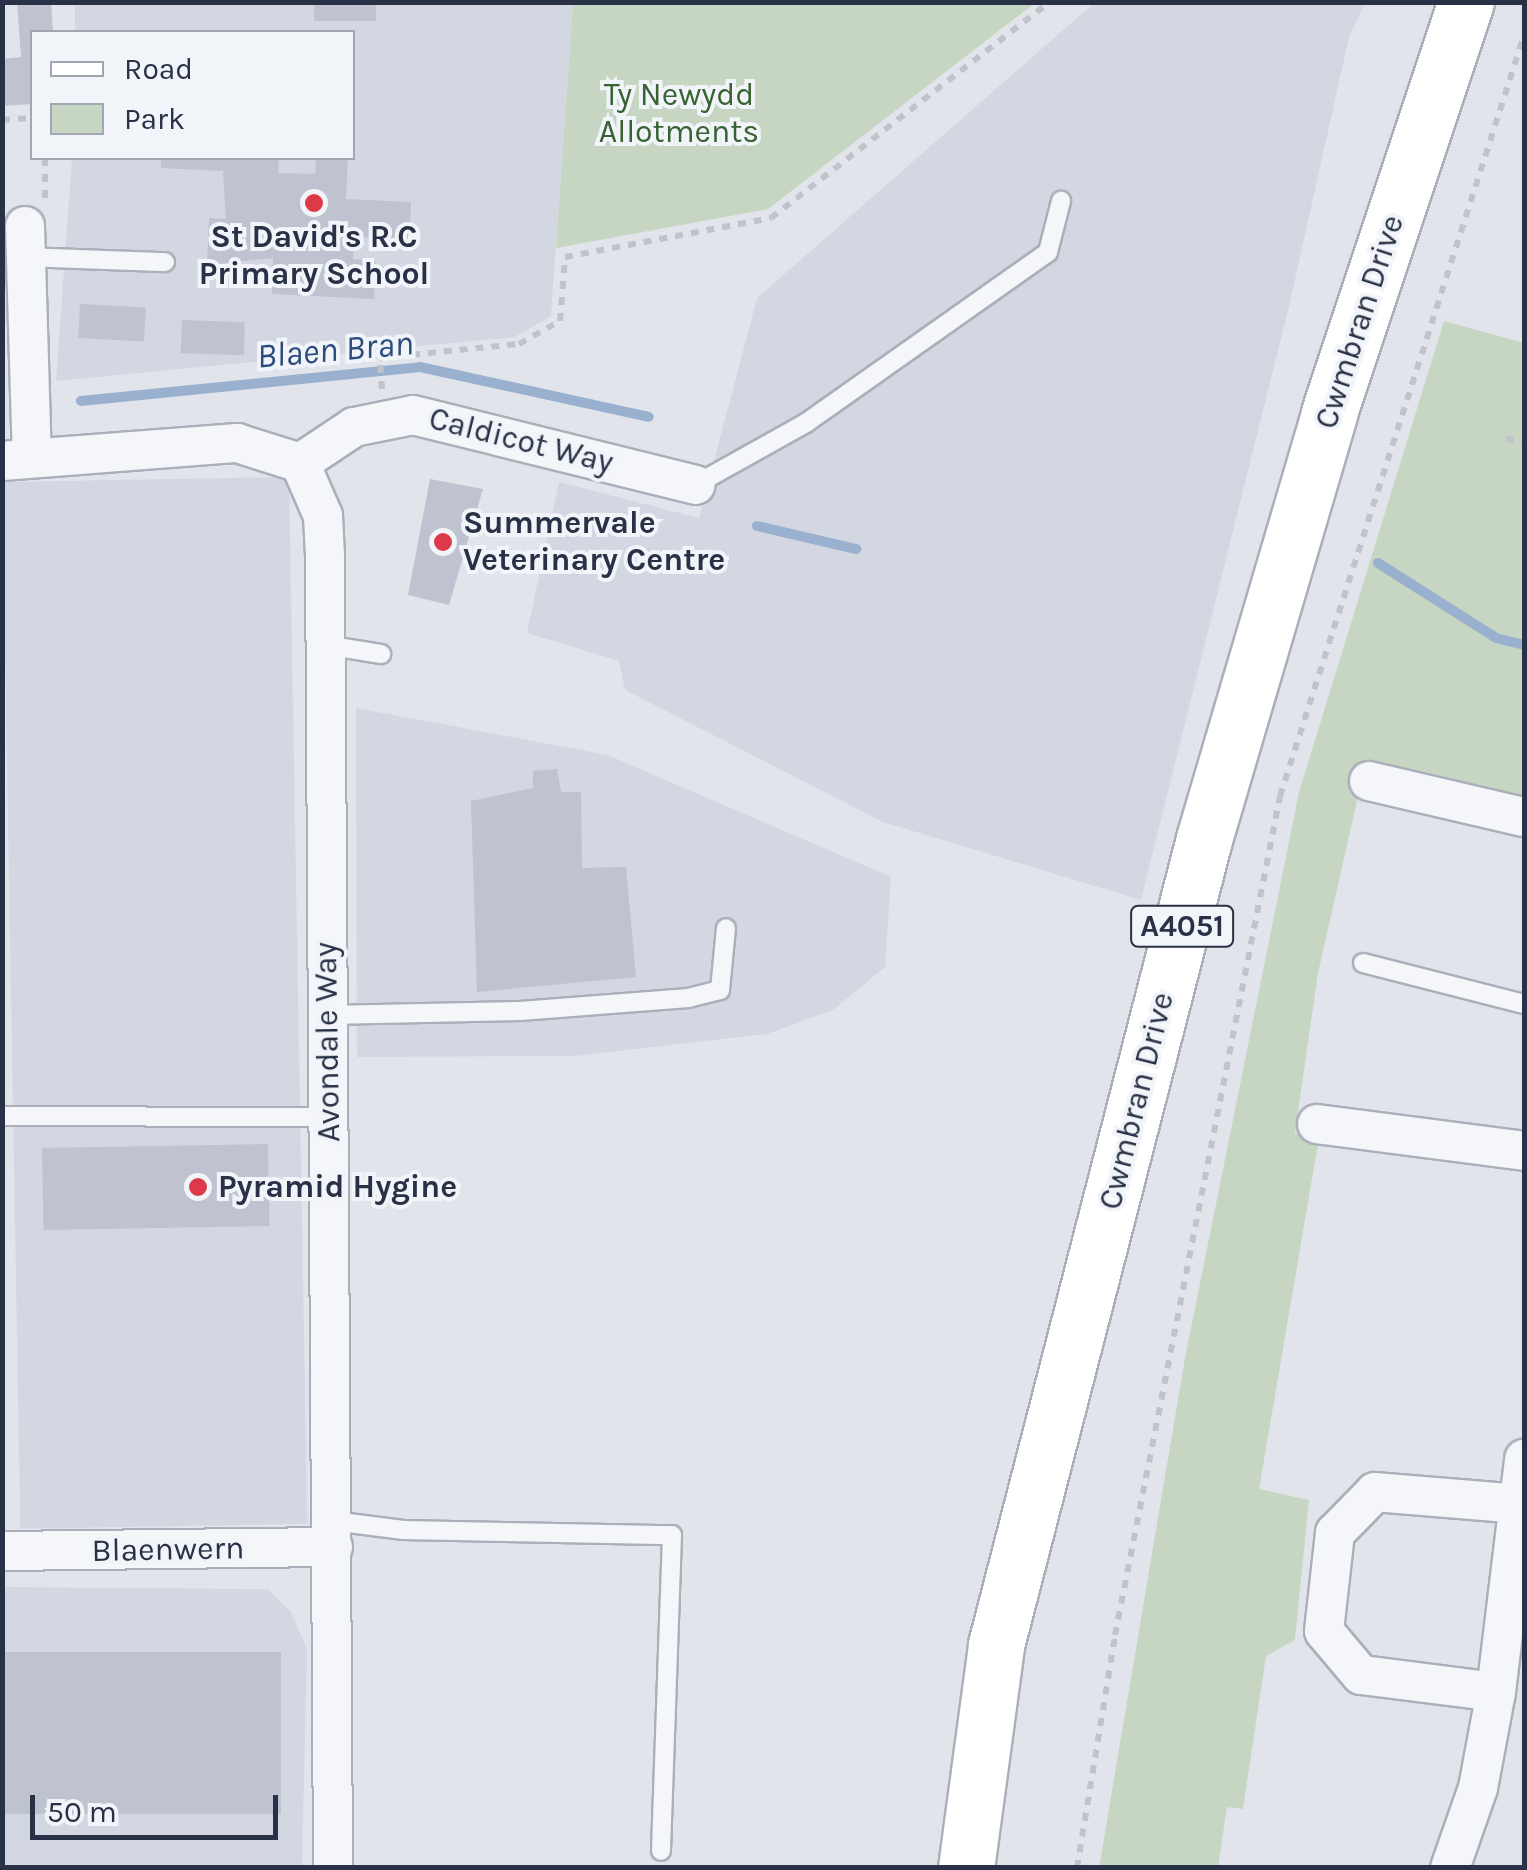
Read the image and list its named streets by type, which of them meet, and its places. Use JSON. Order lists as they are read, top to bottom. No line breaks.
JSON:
{"streets":{"main road":["Cwmbran Drive","A4051"],"street":["Caldicot Way","Avondale Way","Blaenwern"]},"crossings":[["Caldicot Way","Avondale Way"],["Avondale Way","Blaenwern"]],"water":["Blaen Bran"],"parks":["Ty Newydd Allotments"],"places":["St David's R.C Primary School","Summervale Veterinary Centre","Pyramid Hygine"],"legend":["Road","Park"],"scale_bar":"50 m"}
